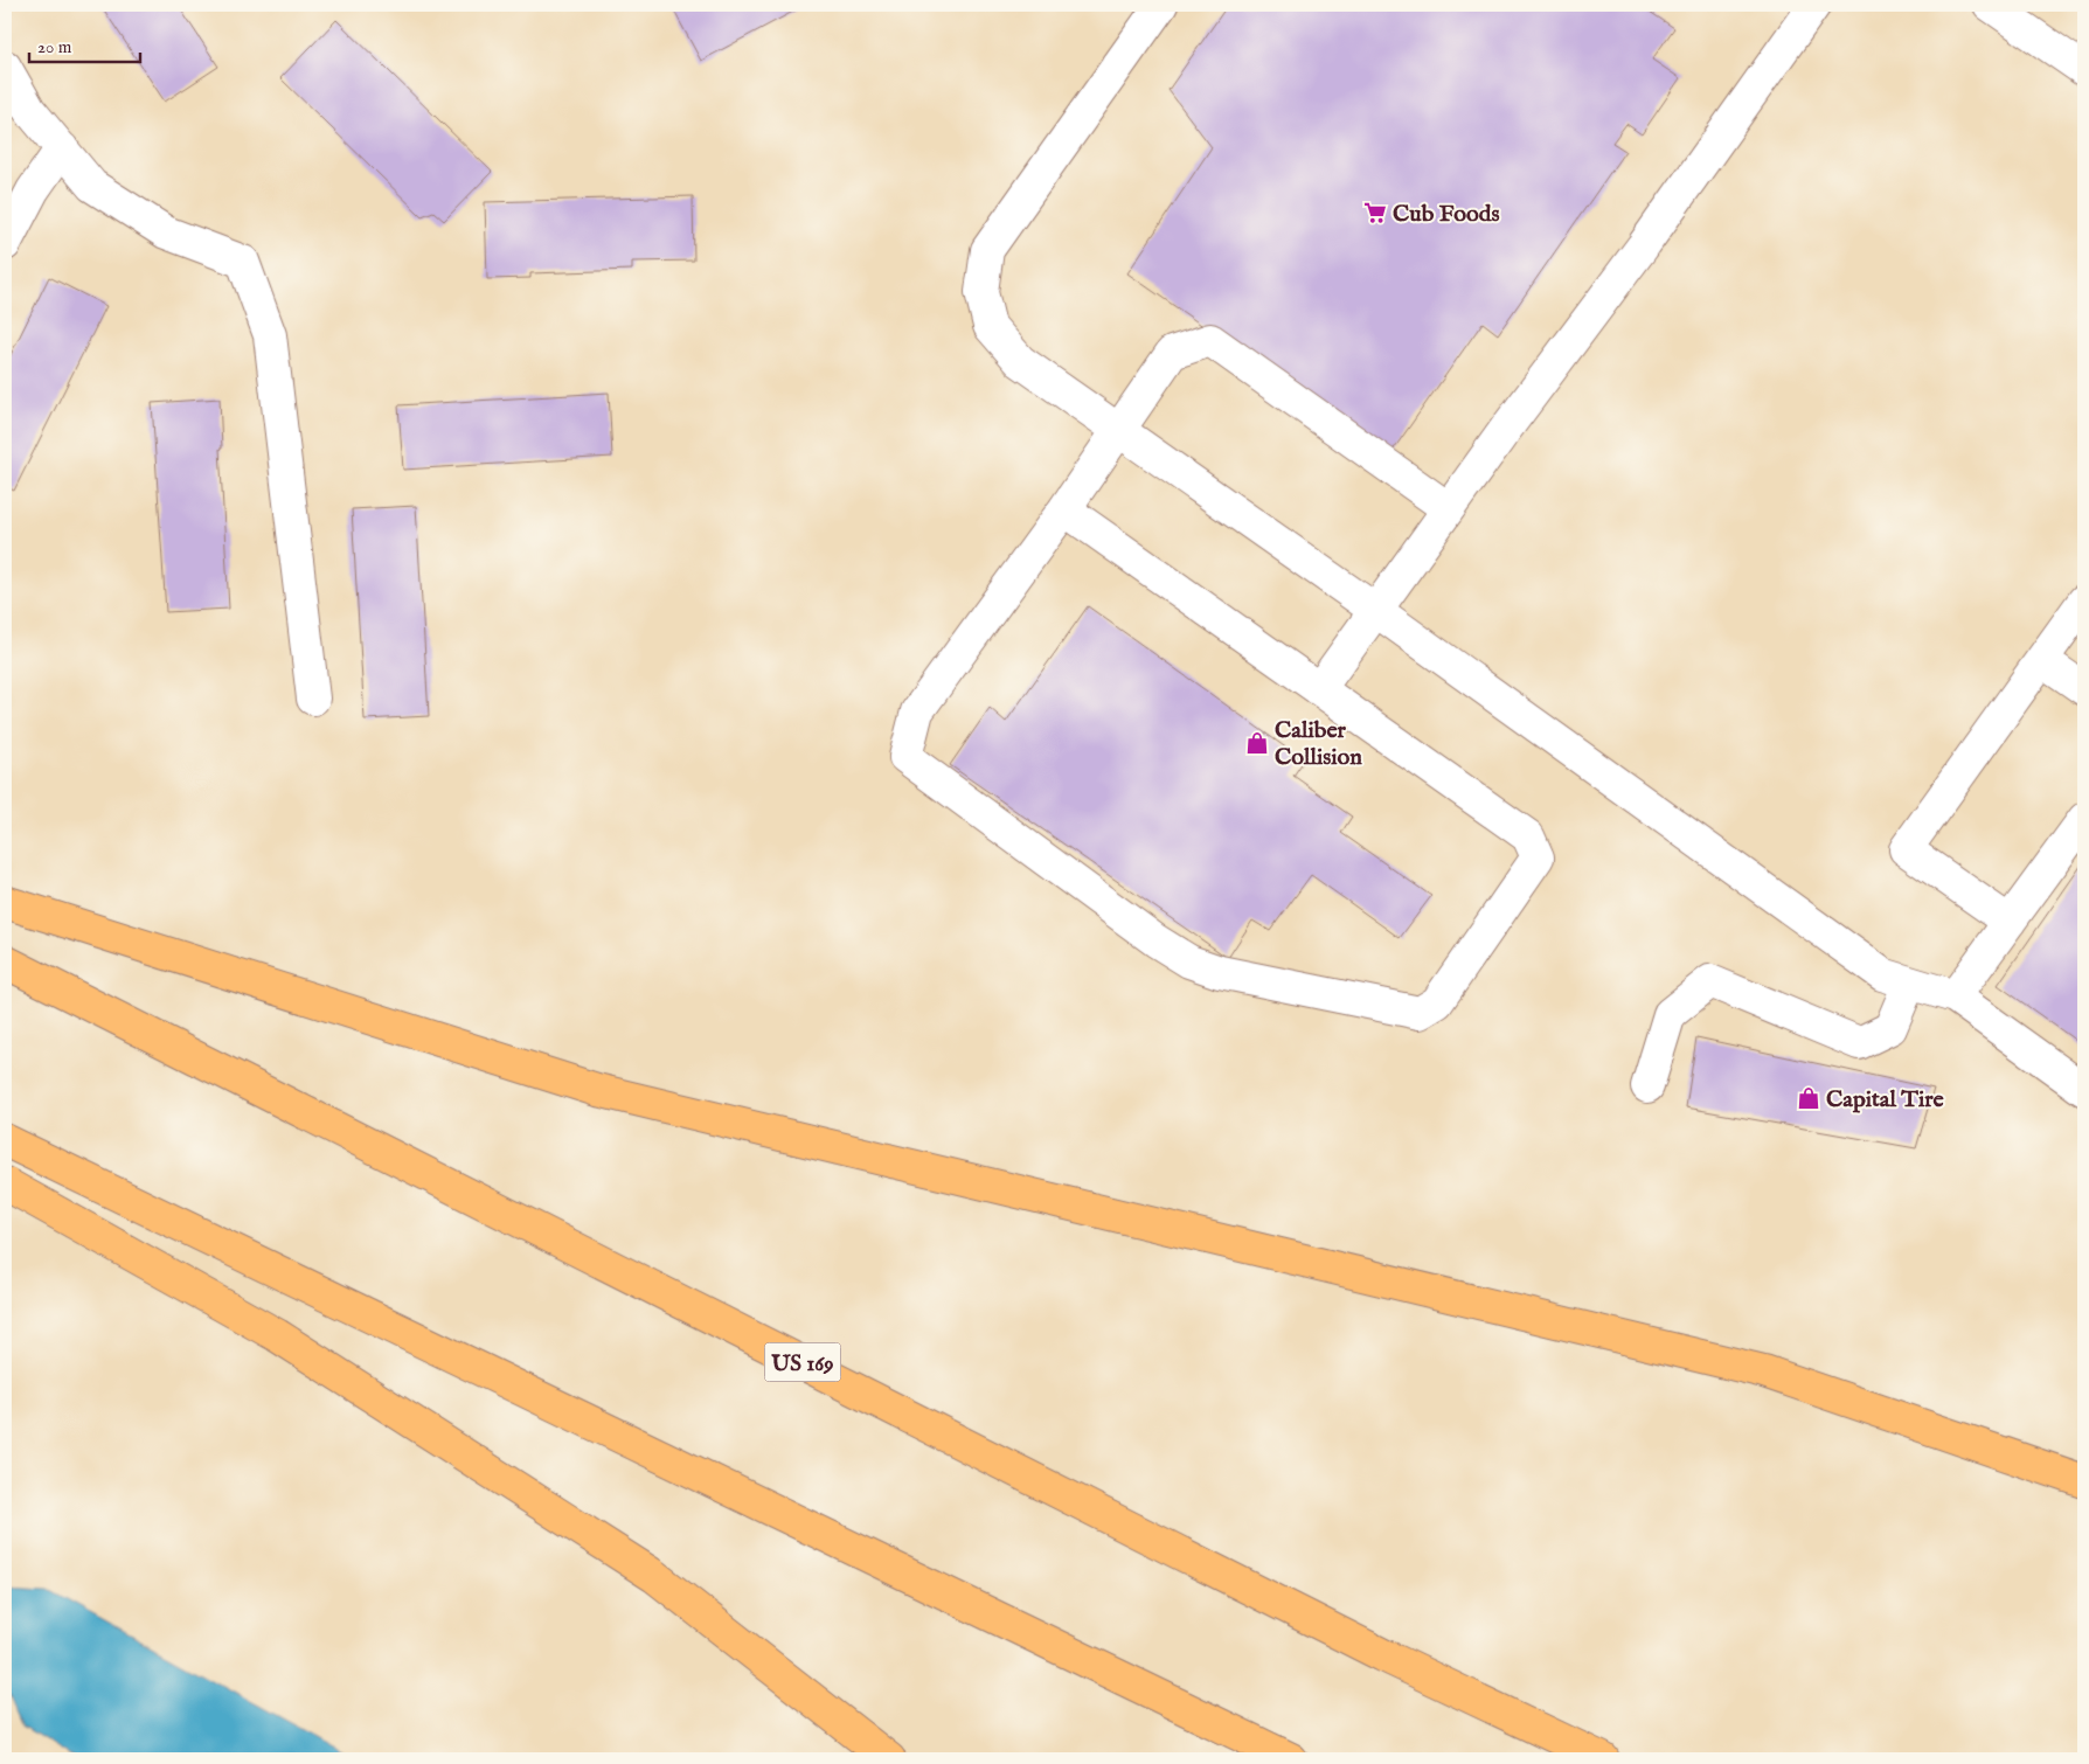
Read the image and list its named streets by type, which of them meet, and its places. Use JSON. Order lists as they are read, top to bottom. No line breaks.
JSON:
{"streets":{"highway":["US 169"]},"places":{"supermarket":["Cub Foods"],"shop":["Caliber Collision","Capital Tire"]},"scale_bar":"20 m"}
